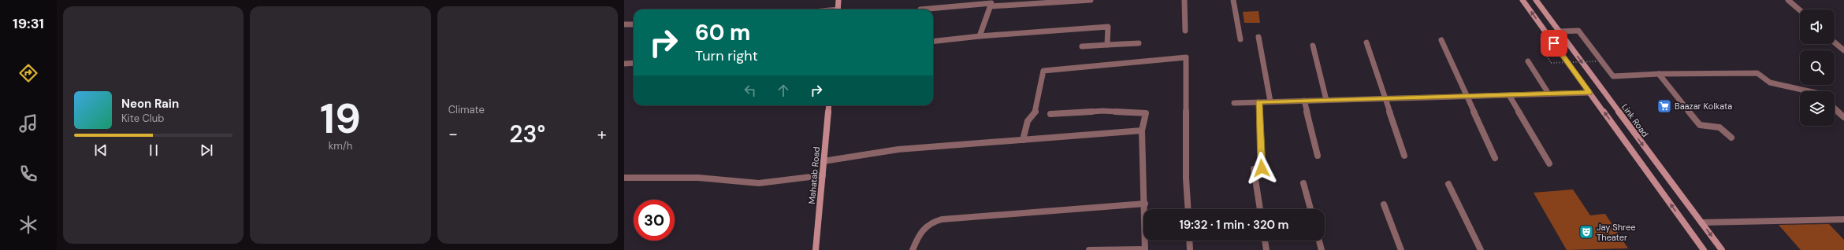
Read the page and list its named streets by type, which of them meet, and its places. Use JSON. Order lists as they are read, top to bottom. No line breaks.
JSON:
{"streets":{"main road":["Link Road","Mahatab Road"]},"places":{"supermarket":["Baazar Kolkata"],"theatre":["Jay Shree Theater"]},"page":{"tabs":"19:31","tile":[["19","km/h"],"Climate"],"turn":["60 m","Turn right"],"song":["Neon Rain","Kite Club"],"heat":["−","23°","+"],"limit":"30","trip":"19:32 · 1 min · 320 m"}}
